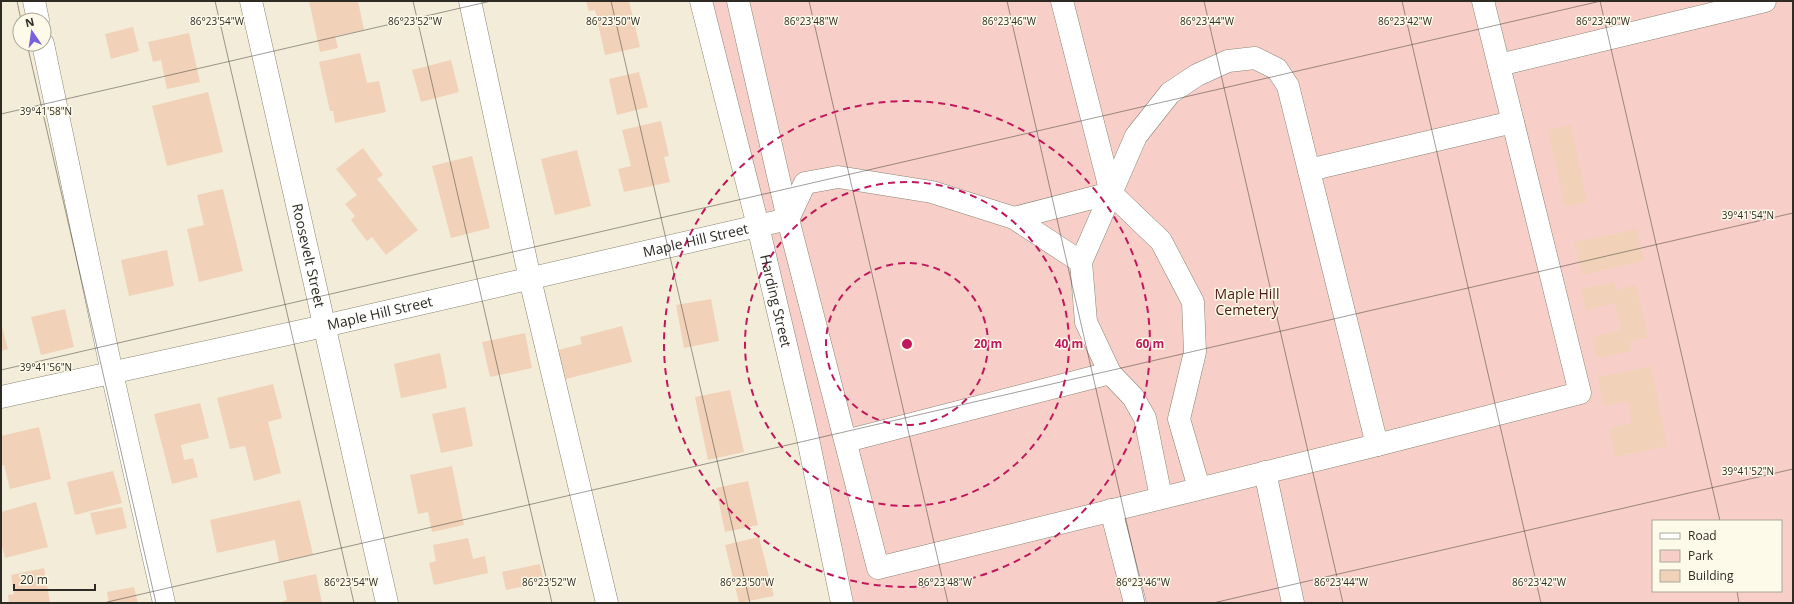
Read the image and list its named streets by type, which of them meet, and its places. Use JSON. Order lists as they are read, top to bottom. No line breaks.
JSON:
{"streets":{"street":["Maple Hill Street","Roosevelt Street","Harding Street"]},"crossings":[["Maple Hill Street","Roosevelt Street"],["Maple Hill Street","Harding Street"]],"parks":["Maple Hill Cemetery"],"legend":["Road","Park","Building"],"scale_bar":"20 m","north":"top","coordinates":["86°23'54\"W","86°23'52\"W","86°23'50\"W","86°23'48\"W","86°23'46\"W","86°23'44\"W","86°23'42\"W","86°23'40\"W","39°41'58\"N","39°41'54\"N","39°41'56\"N","39°41'52\"N"],"rings":["20 m","40 m","60 m"]}
